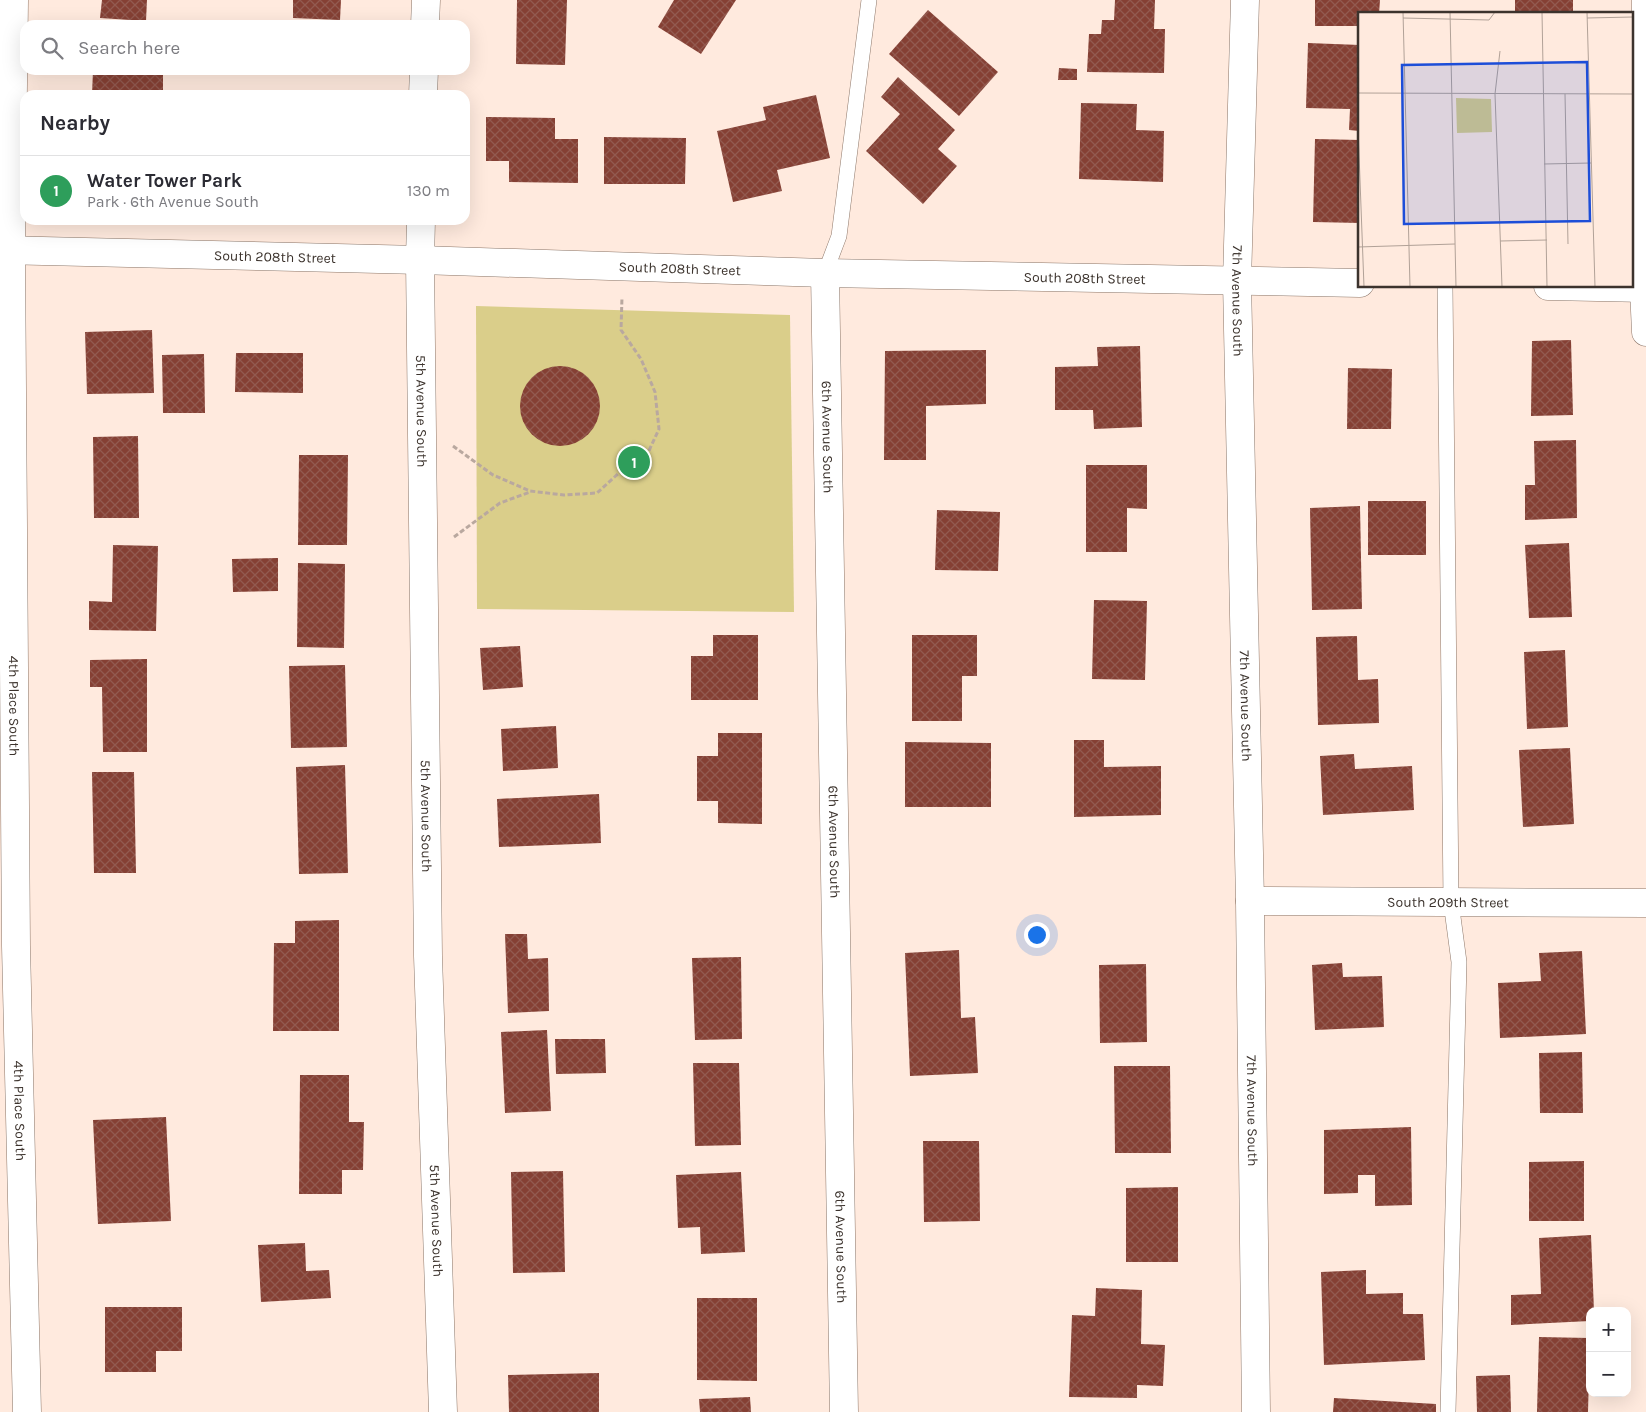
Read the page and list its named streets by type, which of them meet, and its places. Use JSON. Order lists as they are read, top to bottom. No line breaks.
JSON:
{"streets":{"street":["South 208th Street","7th Avenue South","5th Avenue South","6th Avenue South","4th Place South","South 209th Street"]},"crossings":[["South 208th Street","7th Avenue South"],["South 208th Street","5th Avenue South"],["South 208th Street","6th Avenue South"],["South 208th Street","4th Place South"],["7th Avenue South","South 209th Street"]],"page":{"search":"Search here","heading":"Nearby","list":[{"mark":"1","name":"Water Tower Park","note":"Park · 6th Avenue South","value":"130 m"}],"pins":"1","map_buttons":["+","−"]}}
